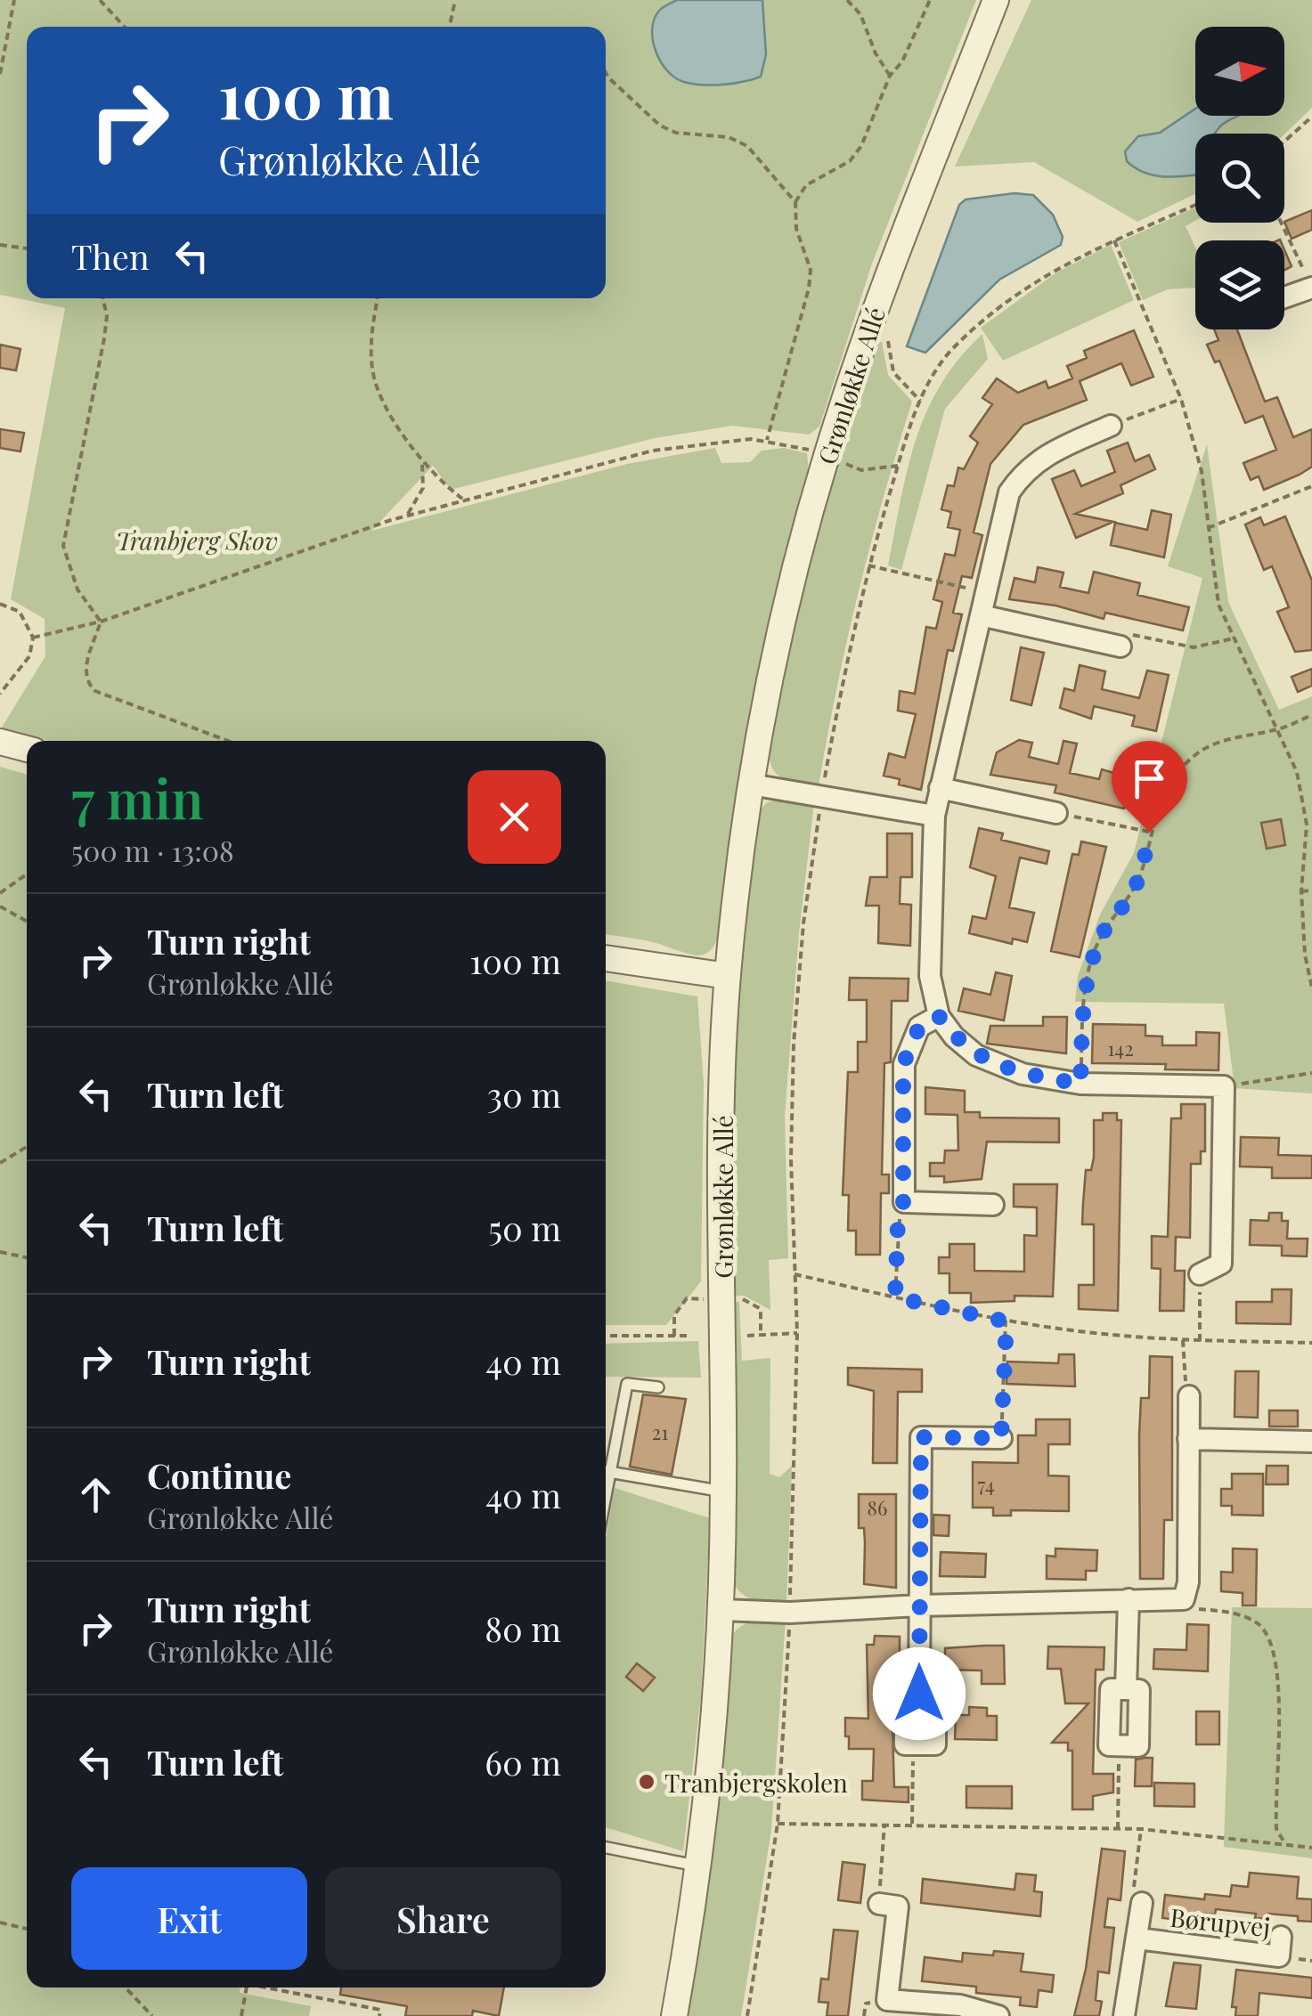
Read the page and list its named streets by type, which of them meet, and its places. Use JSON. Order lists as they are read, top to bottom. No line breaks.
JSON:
{"streets":{"street":["Grønløkke Allé","Børupvej"]},"parks":["Tranbjerg Skov"],"places":["Tranbjergskolen"],"house_numbers":["142","21","74","86"],"north":"right","page":{"turn":["100 m","Grønløkke Allé"],"then":"Then","heading":["7 min","500 m · 13:08"],"list":[{"name":"Turn right","note":"Grønløkke Allé","value":"100 m"},{"name":"Turn left","value":"30 m"},{"name":"Turn left","value":"50 m"},{"name":"Turn right","value":"40 m"},{"name":"Continue","note":"Grønløkke Allé","value":"40 m"},{"name":"Turn right","note":"Grønløkke Allé","value":"80 m"},{"name":"Turn left","value":"60 m"}],"buttons":["Exit","Share"]}}
